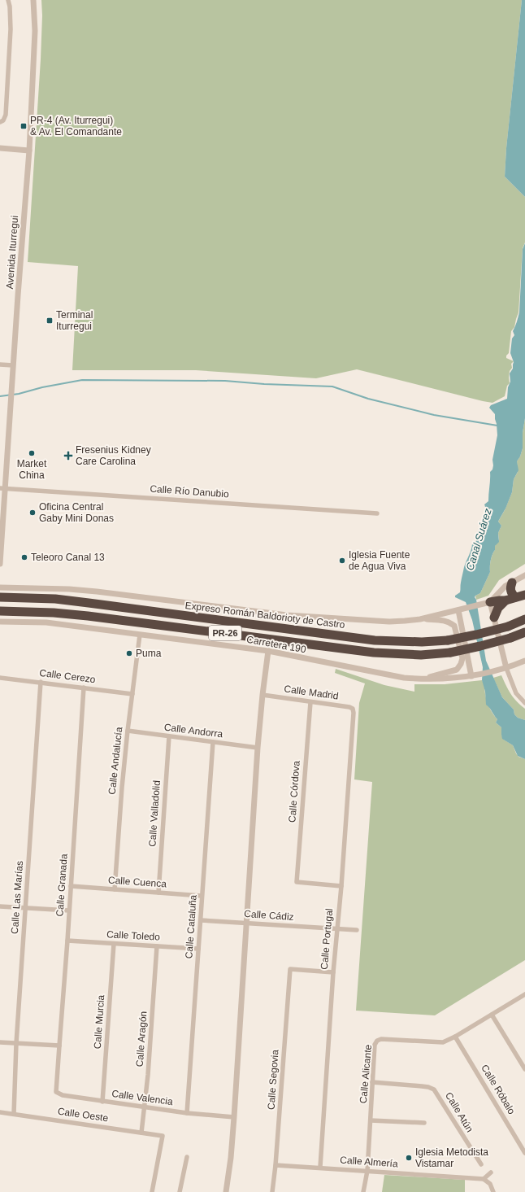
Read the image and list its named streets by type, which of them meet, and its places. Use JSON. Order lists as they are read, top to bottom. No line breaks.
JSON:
{"streets":{"highway":["Expreso Román Baldorioty de Castro","PR-26"],"street":["Avenida Iturregui","Calle Río Danubio","Carretera 190","Calle Cerezo","Calle Madrid","Calle Andorra","Calle Andalucía","Calle Córdova","Calle Valladolid","Calle Cuenca","Calle Granada","Calle Las Marías","Calle Cádiz","Calle Cataluña","Calle Toledo","Calle Portugal","Calle Murcia","Calle Aragón","Calle Alicante","Calle Segovia","Calle Róbalo","Calle Valencia","Calle Atún","Calle Oeste","Calle Almería"]},"crossings":[["Avenida Iturregui","Calle Río Danubio"],["Carretera 190","Calle Andalucía"],["Calle Cerezo","Calle Andalucía"],["Calle Cerezo","Calle Granada"],["Calle Cerezo","Calle Las Marías"],["Calle Madrid","Calle Córdova"],["Calle Madrid","Calle Portugal"],["Calle Andorra","Calle Andalucía"],["Calle Andorra","Calle Valladolid"],["Calle Andorra","Calle Cataluña"],["Calle Andalucía","Calle Cuenca"],["Calle Córdova","Calle Portugal"],["Calle Valladolid","Calle Cuenca"],["Calle Cuenca","Calle Granada"],["Calle Cuenca","Calle Cataluña"],["Calle Granada","Calle Toledo"],["Calle Granada","Calle Valencia"],["Calle Las Marías","Calle Oeste"],["Calle Cádiz","Calle Cataluña"],["Calle Cádiz","Calle Portugal"],["Calle Cataluña","Calle Toledo"],["Calle Cataluña","Calle Valencia"],["Calle Toledo","Calle Murcia"],["Calle Toledo","Calle Aragón"],["Calle Portugal","Calle Segovia"],["Calle Portugal","Calle Almería"],["Calle Murcia","Calle Valencia"],["Calle Aragón","Calle Valencia"],["Calle Aragón","Calle Oeste"],["Calle Alicante","Calle Róbalo"],["Calle Alicante","Calle Atún"],["Calle Alicante","Calle Almería"],["Calle Segovia","Calle Almería"]],"water":["Canal Suárez"],"places":{"transit":["PR-4 (Av. Iturregui) & Av. El Comandante","Terminal Iturregui"],"other":["Market China","Oficina Central Gaby Mini Donas","Teleoro Canal 13","Iglesia Fuente de Agua Viva","Puma","Iglesia Metodista Vistamar"],"health":["Fresenius Kidney Care Carolina"]}}
